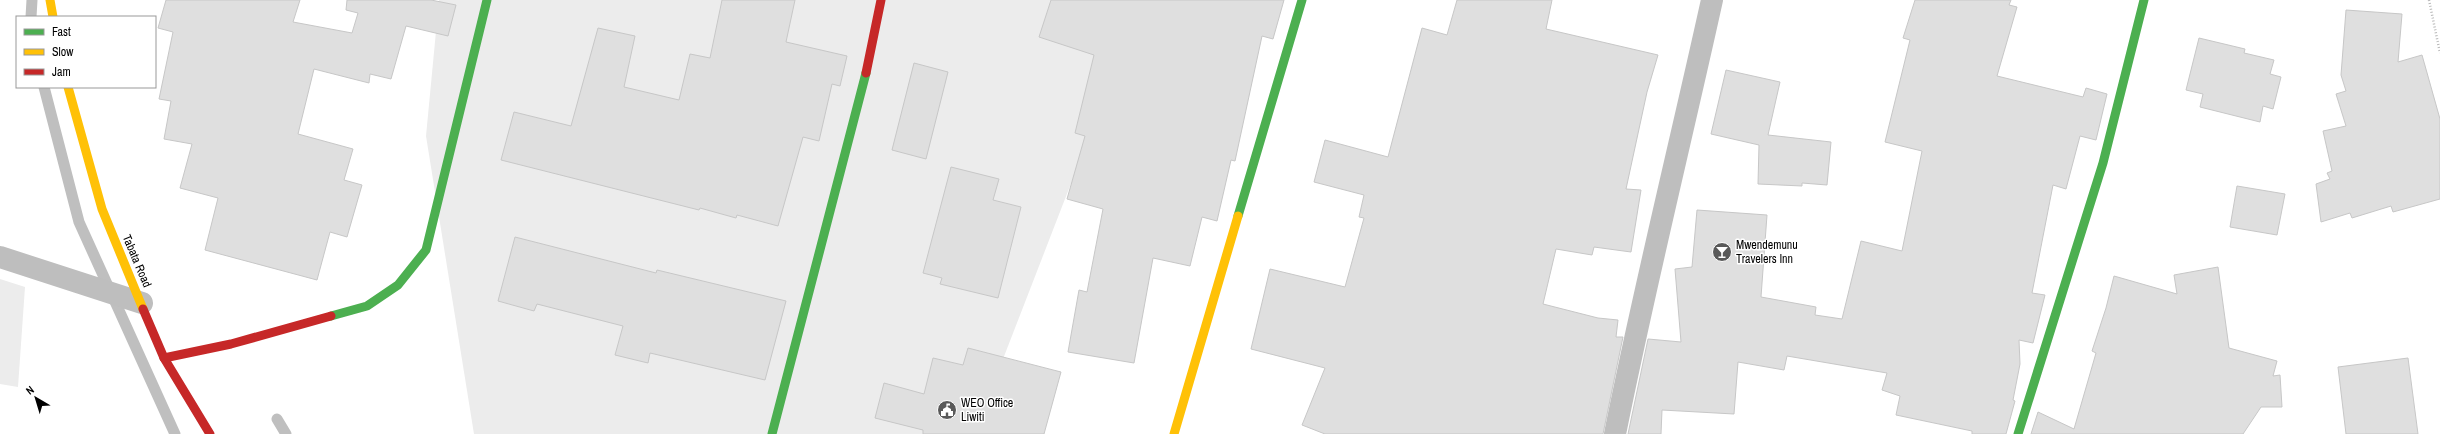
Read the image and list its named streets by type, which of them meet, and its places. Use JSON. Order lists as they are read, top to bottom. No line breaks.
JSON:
{"streets":{"street":["Tabata Road"]},"places":{"bar":["Mwendemunu Travelers Inn"],"public building":["WEO Office Liwiti"]},"legend":["Fast","Slow","Jam"],"north":"top left"}
